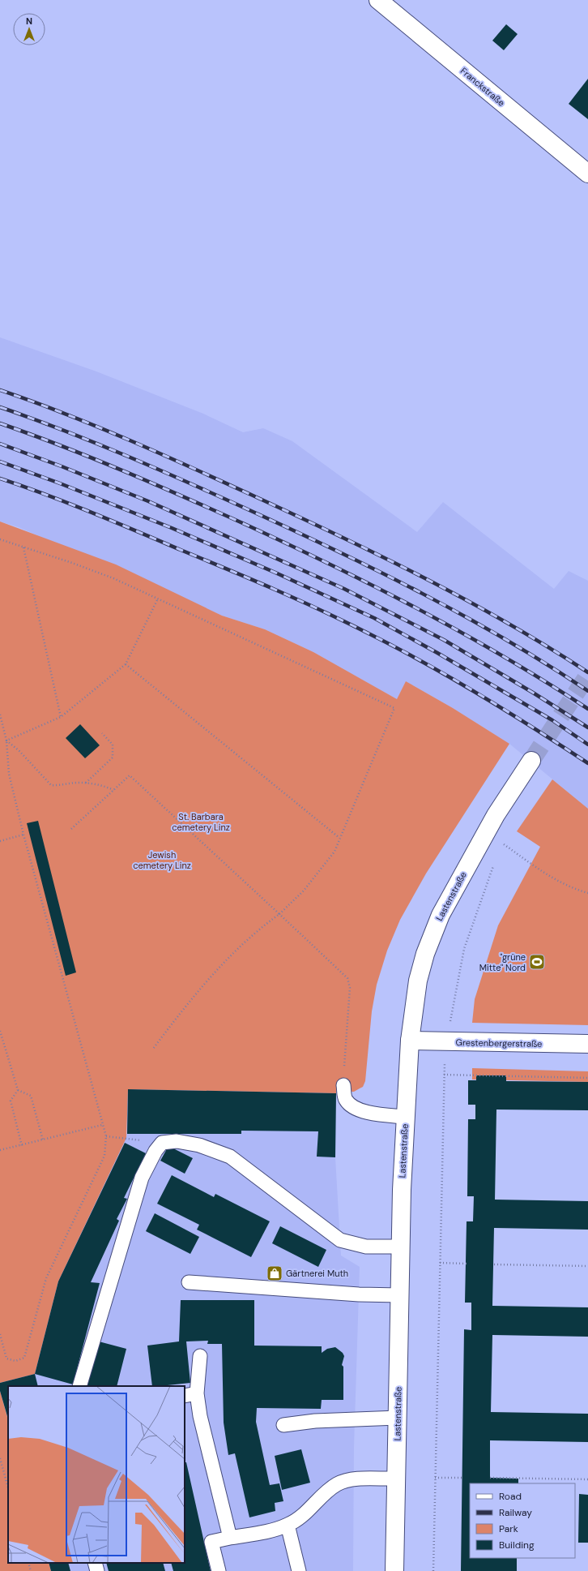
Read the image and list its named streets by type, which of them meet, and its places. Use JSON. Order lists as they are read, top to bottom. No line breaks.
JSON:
{"streets":{"main road":["Franckstraße","Lastenstraße","Grestenbergerstraße"]},"crossings":[["Lastenstraße","Grestenbergerstraße"]],"parks":["St. Barbara cemetery Linz","Jewish cemetery Linz"],"places":{"sports":["\"grüne Mitte\" Nord"],"shop":["Gärtnerei Muth"]},"legend":["Road","Railway","Park","Building"],"north":"top"}
